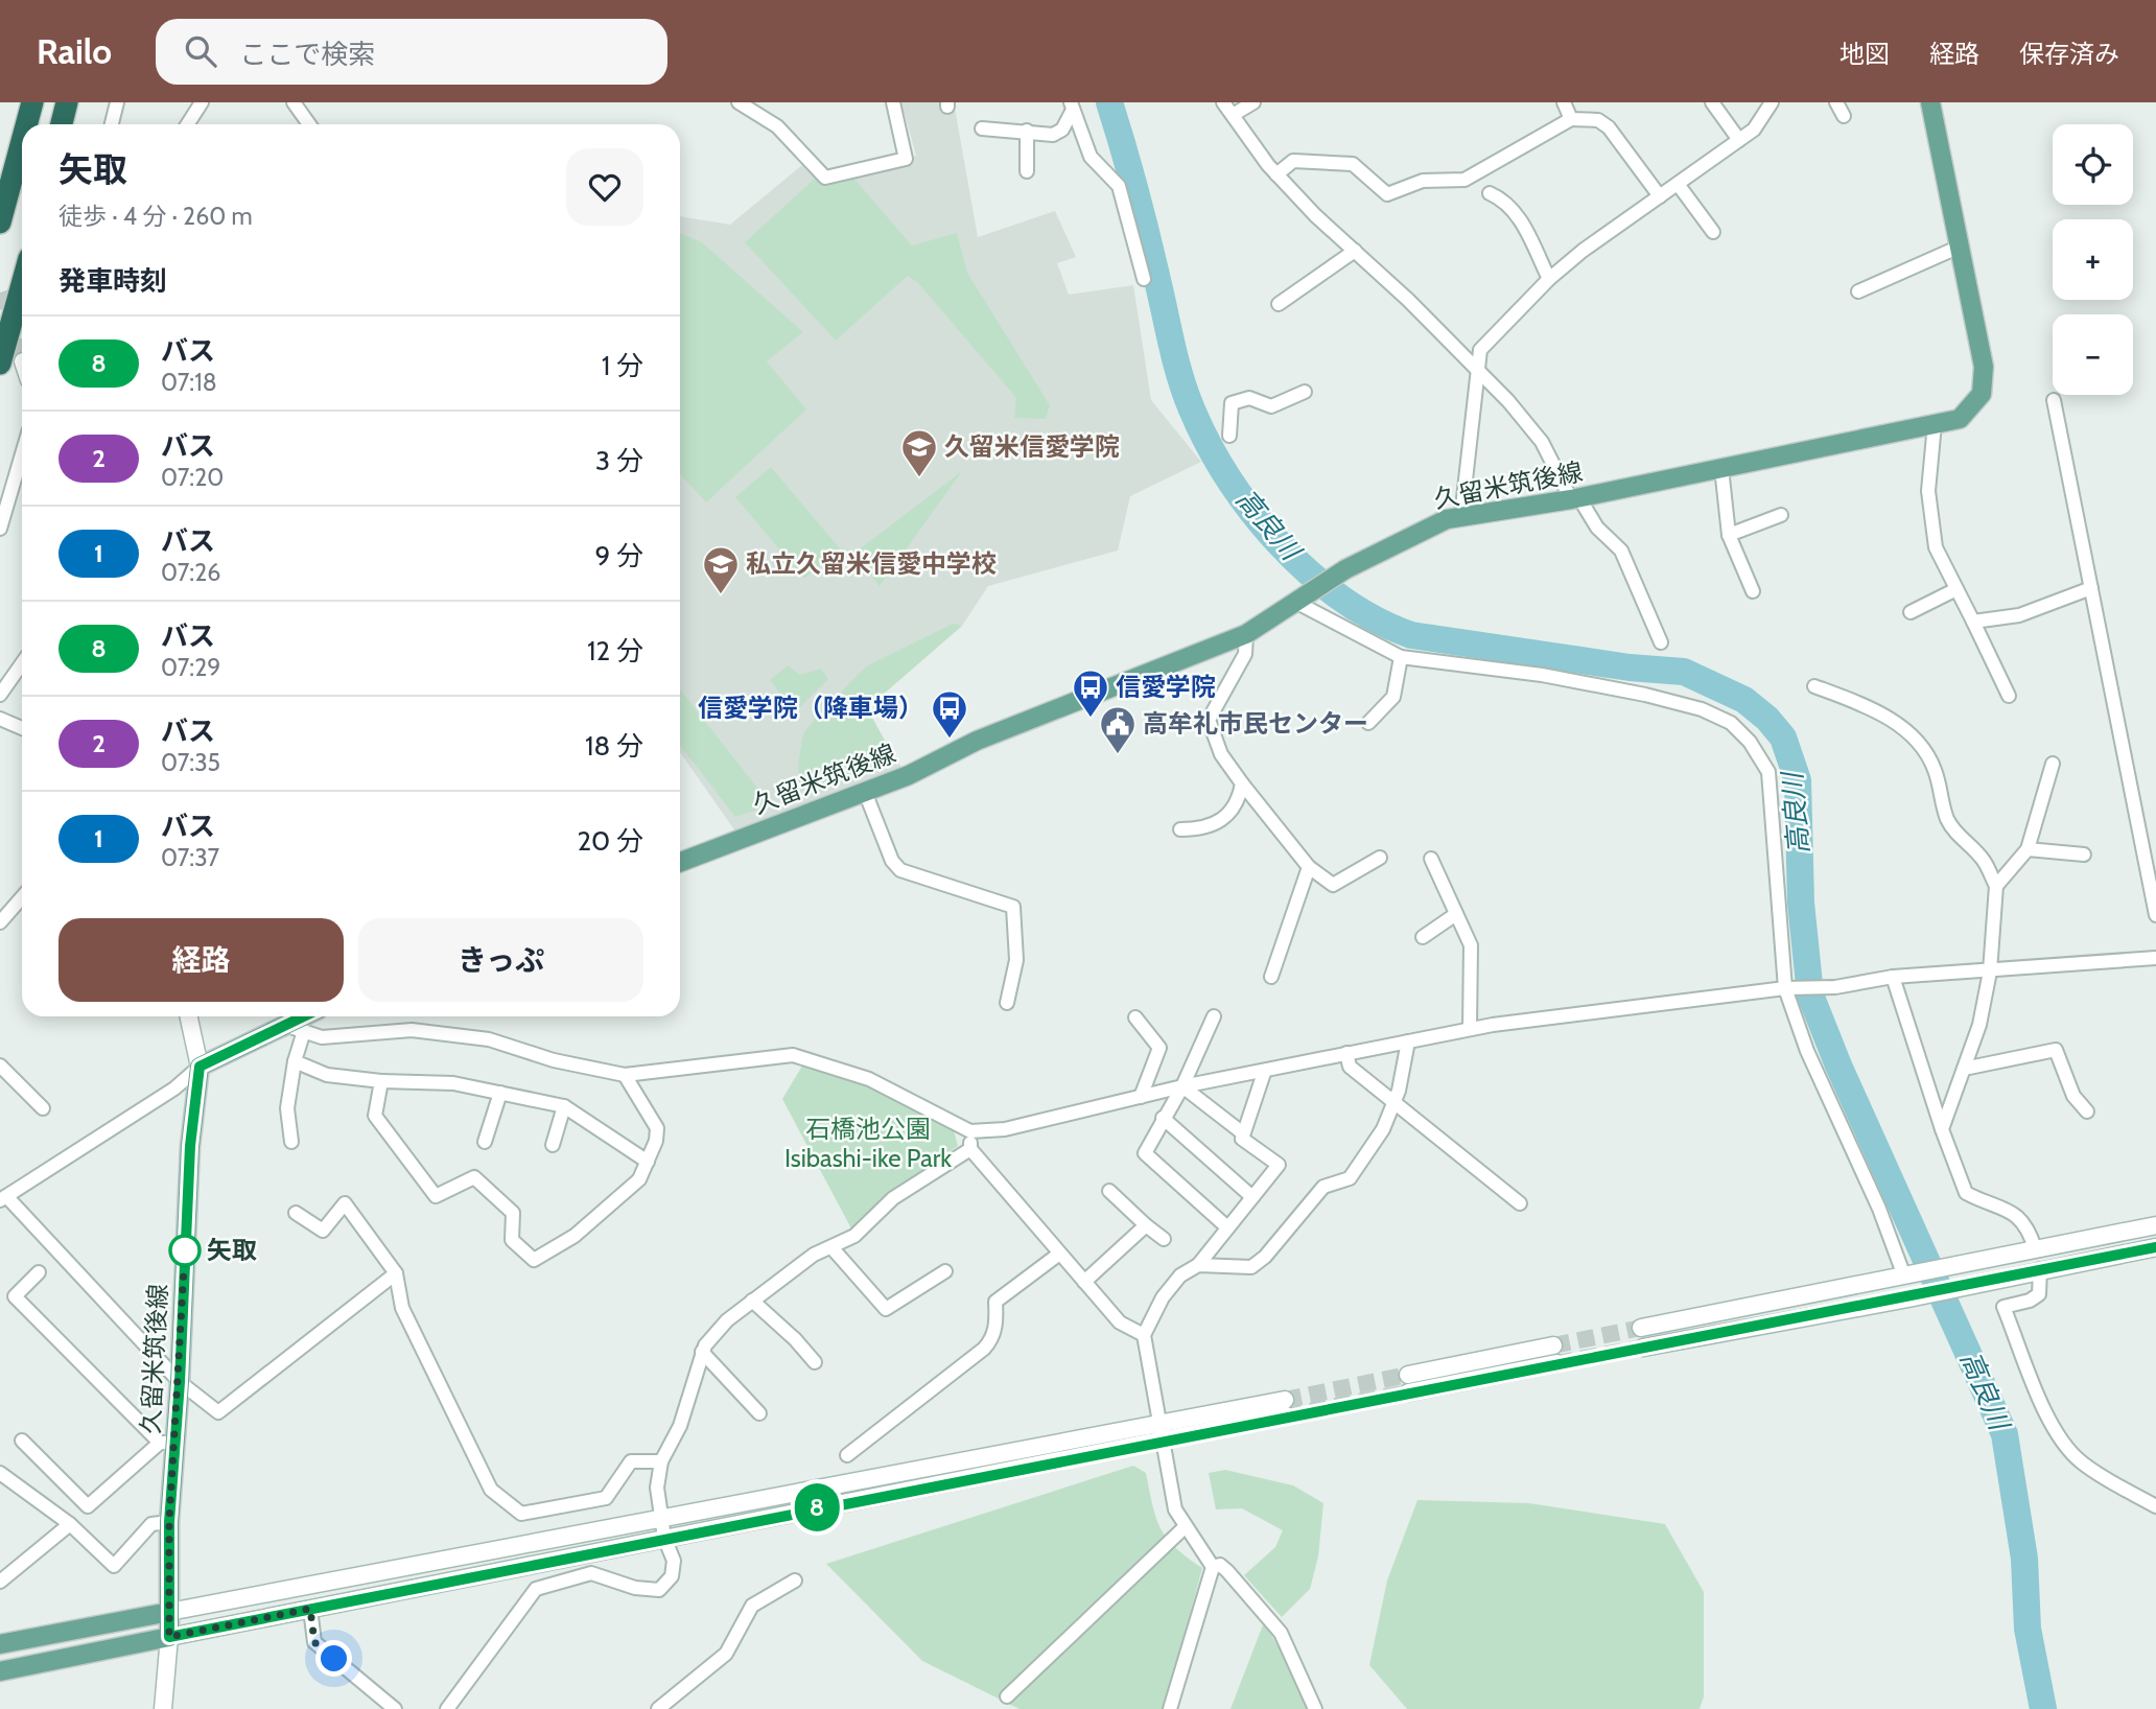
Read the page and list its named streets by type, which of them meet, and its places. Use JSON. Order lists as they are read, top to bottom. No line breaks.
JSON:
{"streets":{"main road":["久留米筑後線"]},"water":["高良川"],"parks":["石橋池公園 Isibashi-ike Park"],"places":{"school or university":["久留米信愛学院","私立久留米信愛中学校"],"bus stop":["信愛学院","信愛学院（降車場）"],"public building":["高牟礼市民センター"],"other":["矢取"]},"lines":["bus line 8"],"page":{"header":"Railo","search":"ここで検索","nav":["地図","経路","保存済み"],"on_map":"8","map_buttons":["+","−"],"heading":[["矢取","徒歩 · 4 分 · 260 m"],"発車時刻"],"list":[{"mark":"8","name":"バス","note":"07:18","value":"1 分"},{"mark":"2","name":"バス","note":"07:20","value":"3 分"},{"mark":"1","name":"バス","note":"07:26","value":"9 分"},{"mark":"8","name":"バス","note":"07:29","value":"12 分"},{"mark":"2","name":"バス","note":"07:35","value":"18 分"},{"mark":"1","name":"バス","note":"07:37","value":"20 分"}],"buttons":["経路","きっぷ"]}}
